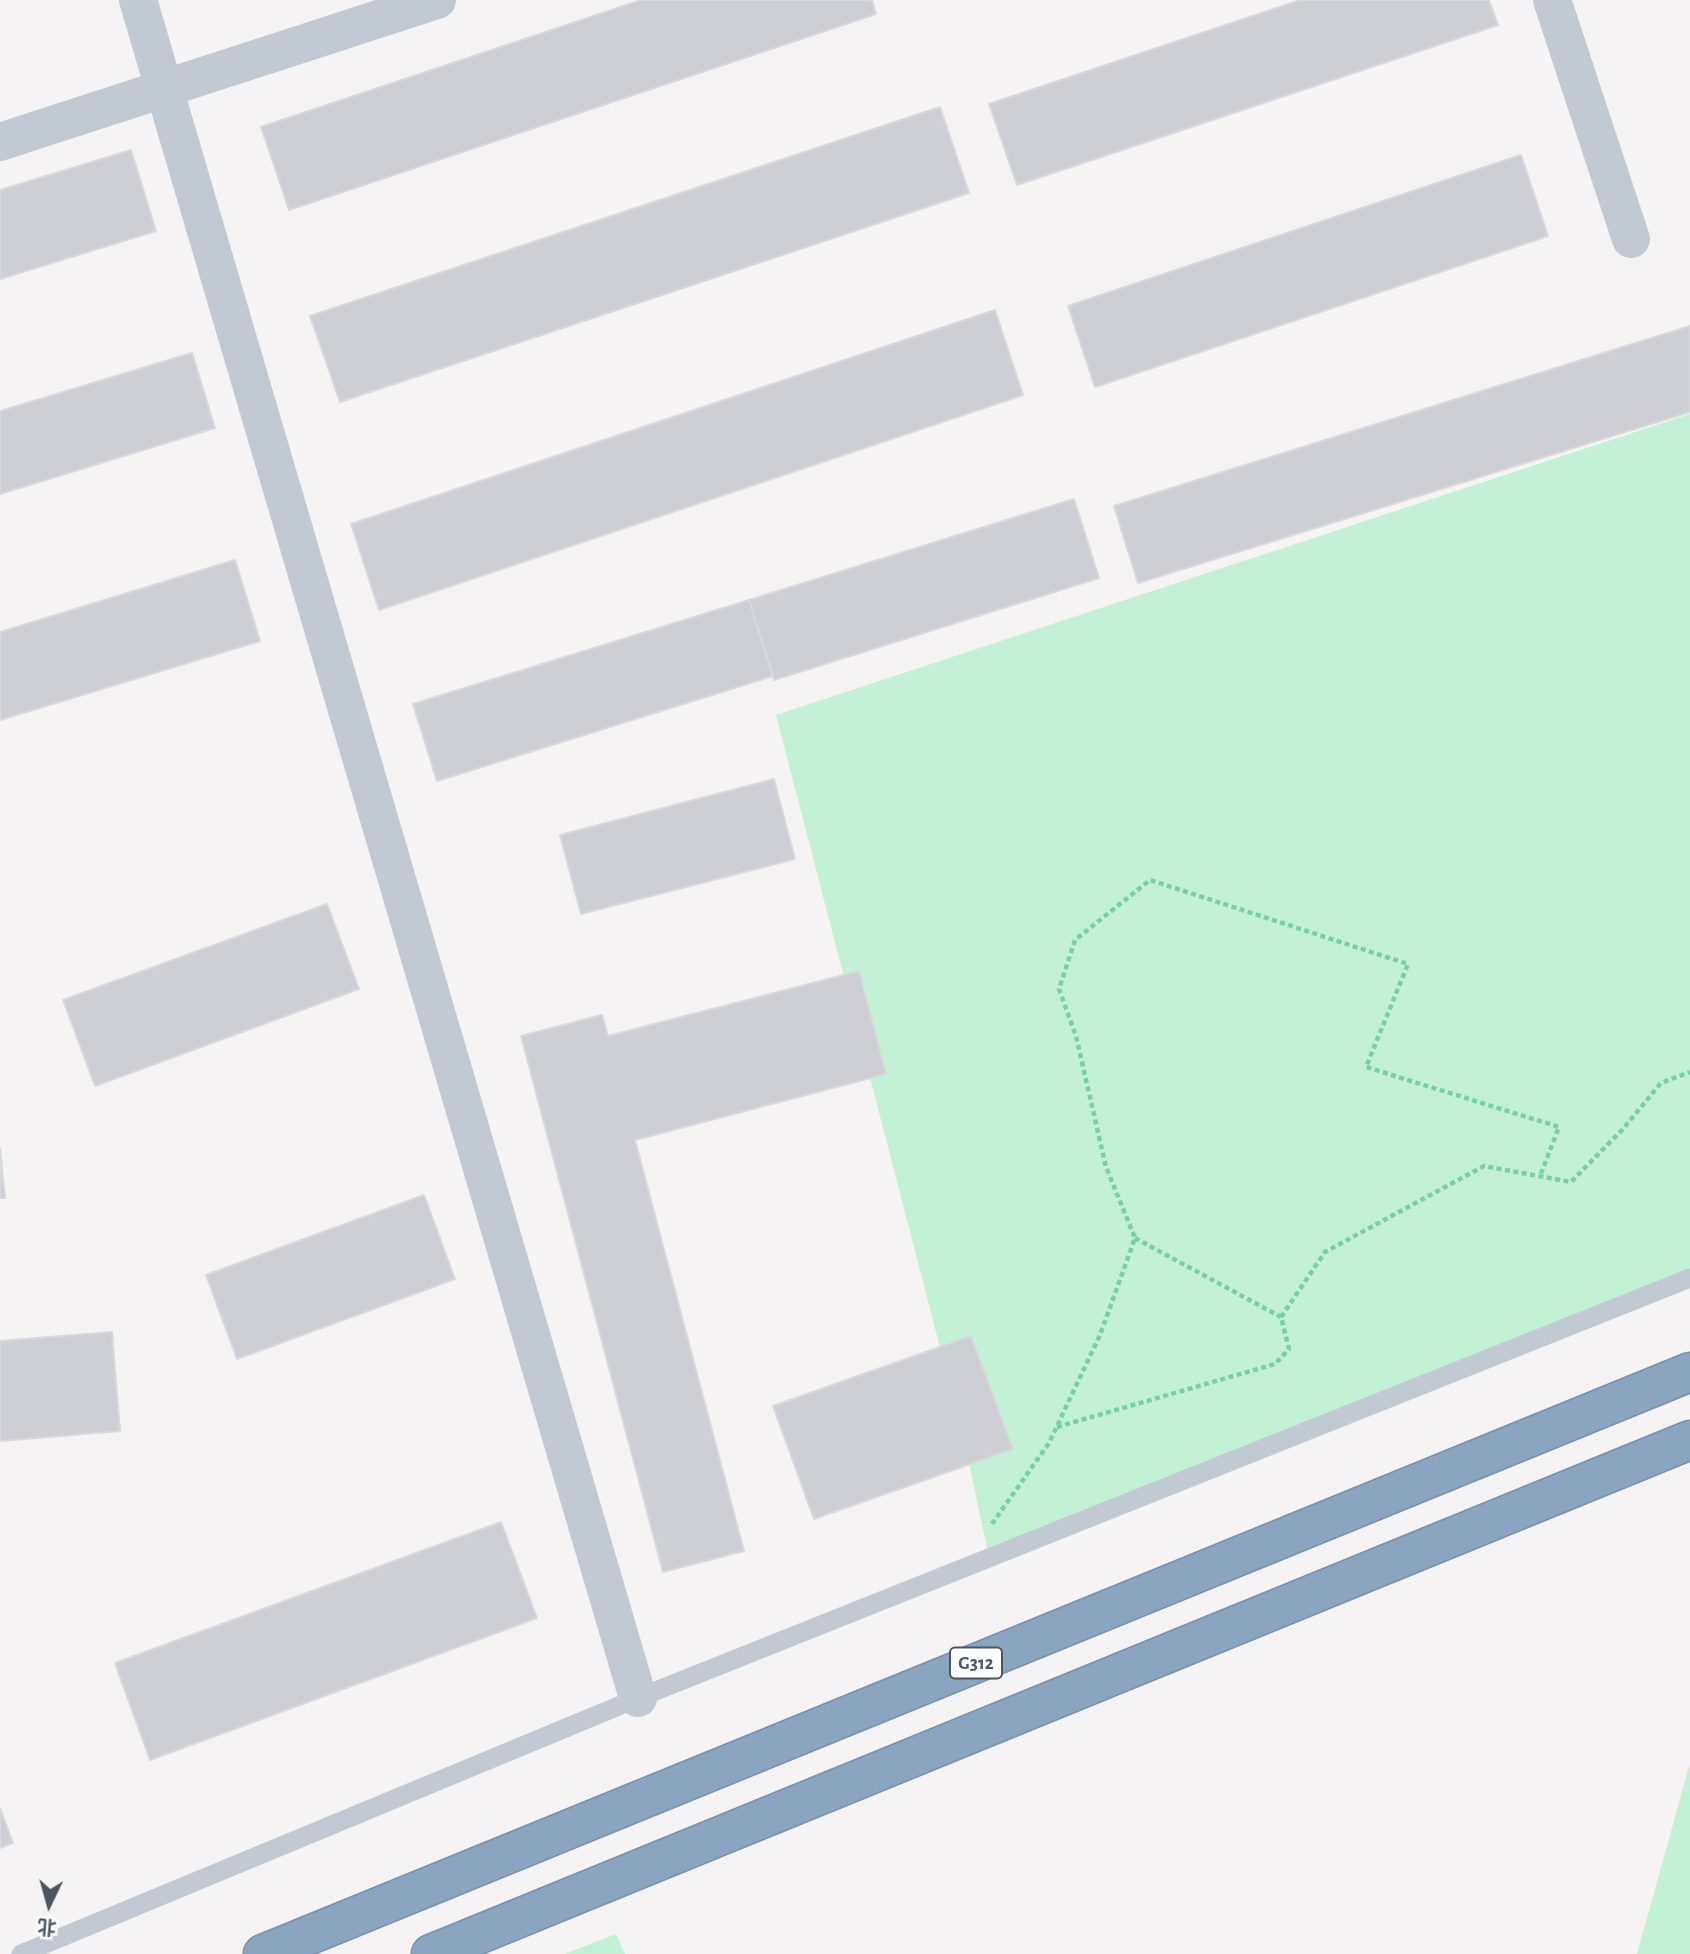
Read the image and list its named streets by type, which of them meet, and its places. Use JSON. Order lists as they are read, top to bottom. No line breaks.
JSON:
{"streets":{"highway":["G312"]},"north":"bottom"}
